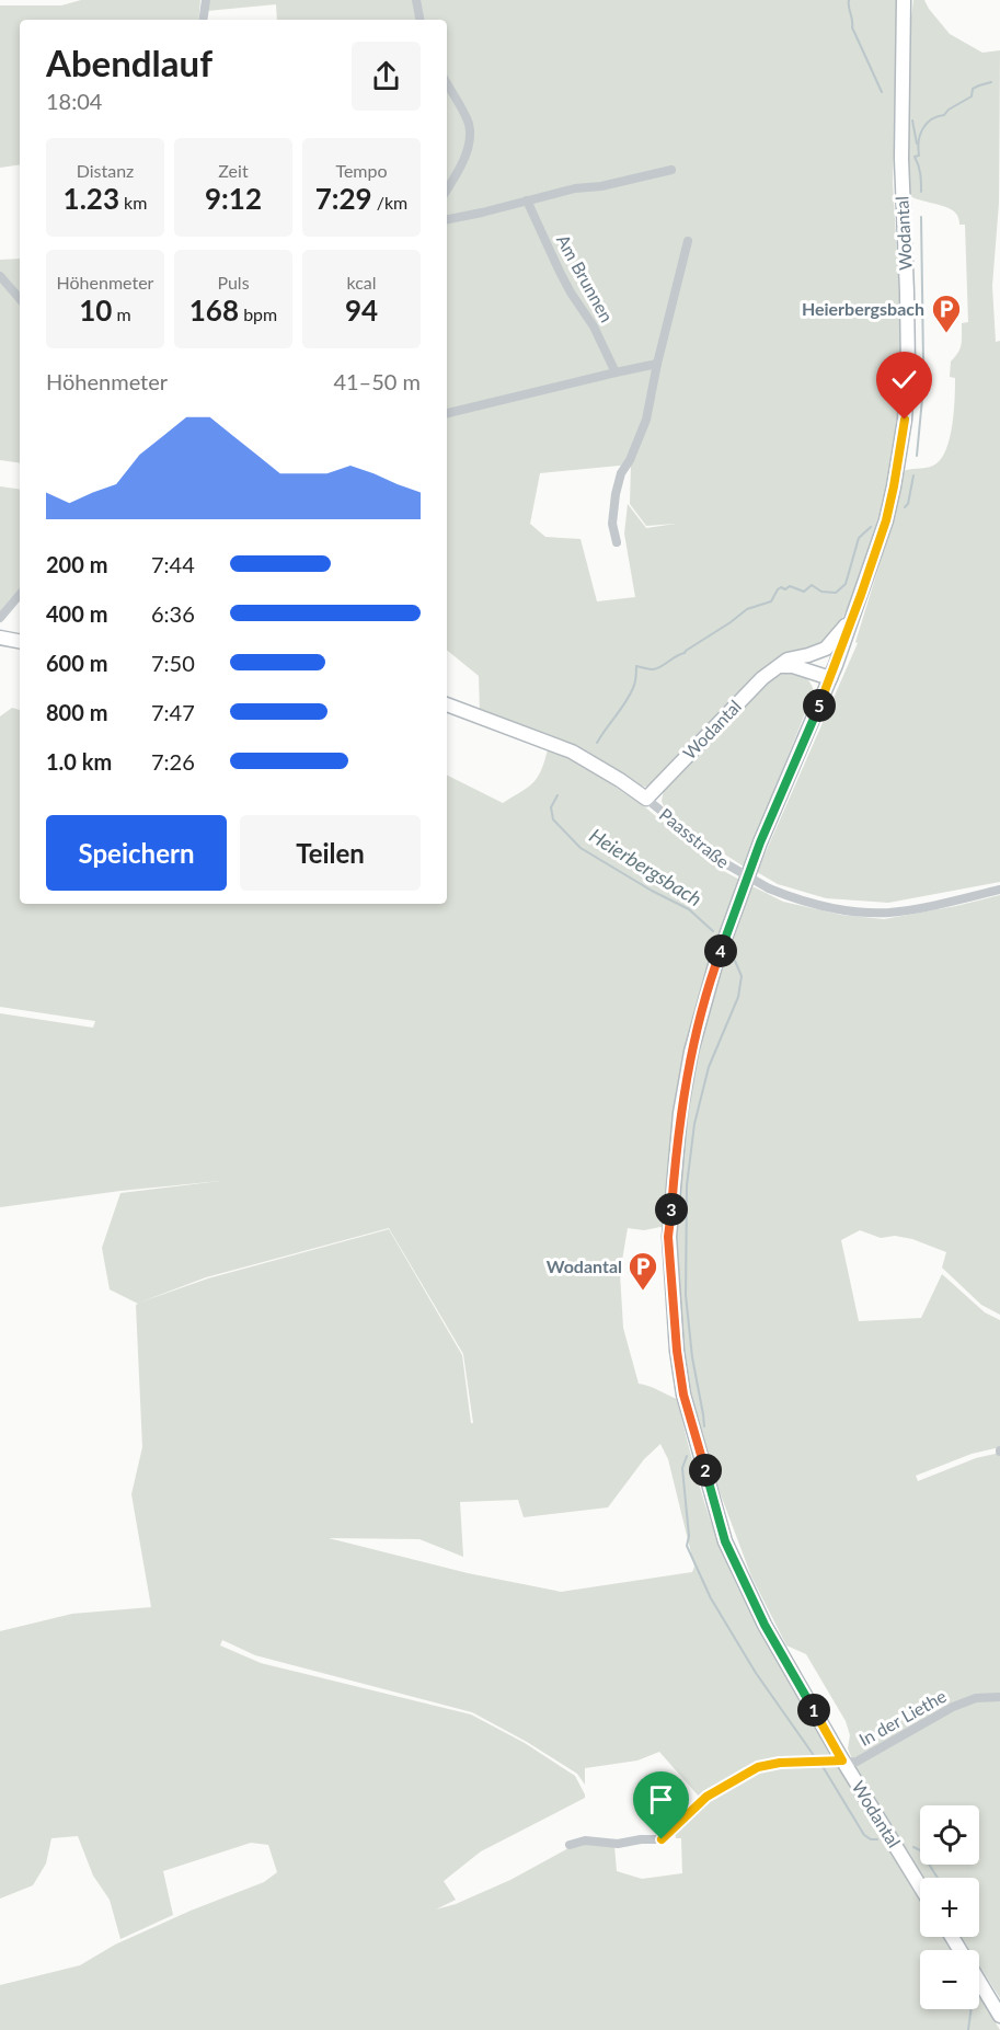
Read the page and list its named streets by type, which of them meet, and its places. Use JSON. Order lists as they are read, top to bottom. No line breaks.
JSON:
{"streets":{"main road":["Wodantal","Paasstraße"],"street":["Am Brunnen","In der Liethe"]},"crossings":[["Wodantal","Paasstraße"],["Wodantal","In der Liethe"]],"water":["Heierbergsbach"],"places":{"parking":["Heierbergsbach","Wodantal"]},"page":{"heading":["Abendlauf","18:04"],"stats":[["Distanz","1.23 km"],["Zeit","9:12"],["Tempo","7:29 /km"],["Höhenmeter","10 m"],["Puls","168 bpm"],["kcal","94"]],"chart":["Höhenmeter","41–50 m"],"list":[{"name":"200 m","note":"7:44"},{"name":"400 m","note":"6:36"},{"name":"600 m","note":"7:50"},{"name":"800 m","note":"7:47"},{"name":"1.0 km","note":"7:26"}],"pins":["5","4","3","2","1"],"buttons":["Speichern","Teilen"],"map_buttons":["+","−"]}}
